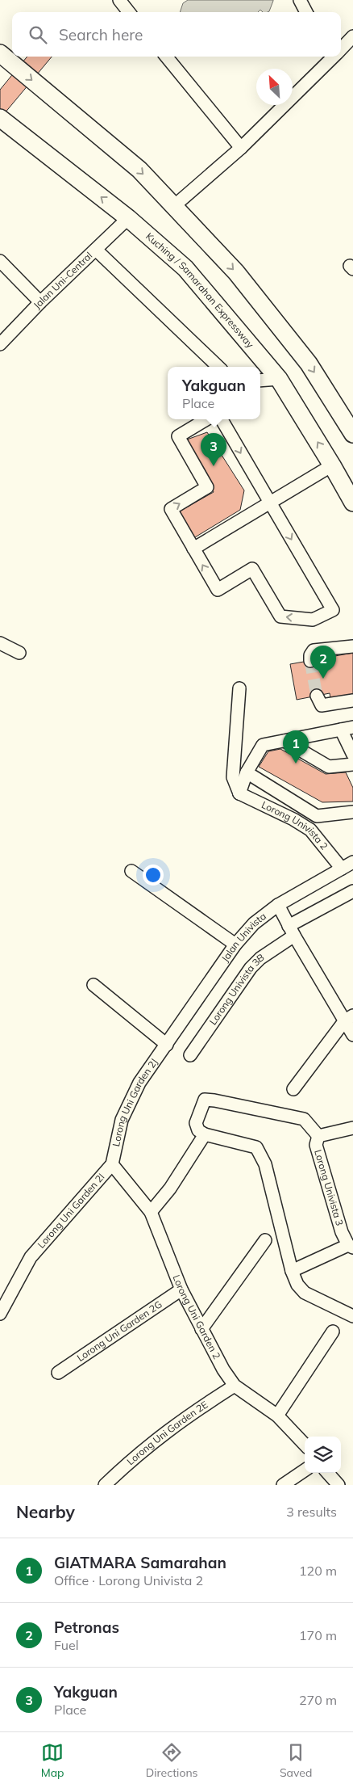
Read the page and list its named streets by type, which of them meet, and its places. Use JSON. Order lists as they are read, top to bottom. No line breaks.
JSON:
{"streets":{"highway":["Kuching / Samarahan Expressway"],"street":["Jalan Uni-Central","Lorong Univista 2","Jalan Univista","Lorong Univista 3B","Lorong Uni Garden 2J","Lorong Univista 3","Lorong Uni Garden 2I","Lorong Uni Garden 2","Lorong Uni Garden 2G","Lorong Uni Garden 2E"]},"crossings":[["Jalan Uni-Central","Kuching / Samarahan Expressway"],["Lorong Univista 2","Jalan Univista"],["Jalan Univista","Lorong Uni Garden 2J"],["Lorong Uni Garden 2J","Lorong Uni Garden 2I"],["Lorong Uni Garden 2J","Lorong Uni Garden 2"],["Lorong Uni Garden 2I","Lorong Uni Garden 2"],["Lorong Uni Garden 2","Lorong Uni Garden 2G"],["Lorong Uni Garden 2","Lorong Uni Garden 2E"]],"north":"top left","page":{"search":"Search here","popup":["Yakguan","Place"],"pins":["3","2","1"],"heading":["Nearby","3 results"],"list":[{"mark":"1","name":"GIATMARA Samarahan","note":"Office · Lorong Univista 2","value":"120 m"},{"mark":"2","name":"Petronas","note":"Fuel","value":"170 m"},{"mark":"3","name":"Yakguan","note":"Place","value":"270 m"}],"nav":["Map","Directions","Saved"]}}
